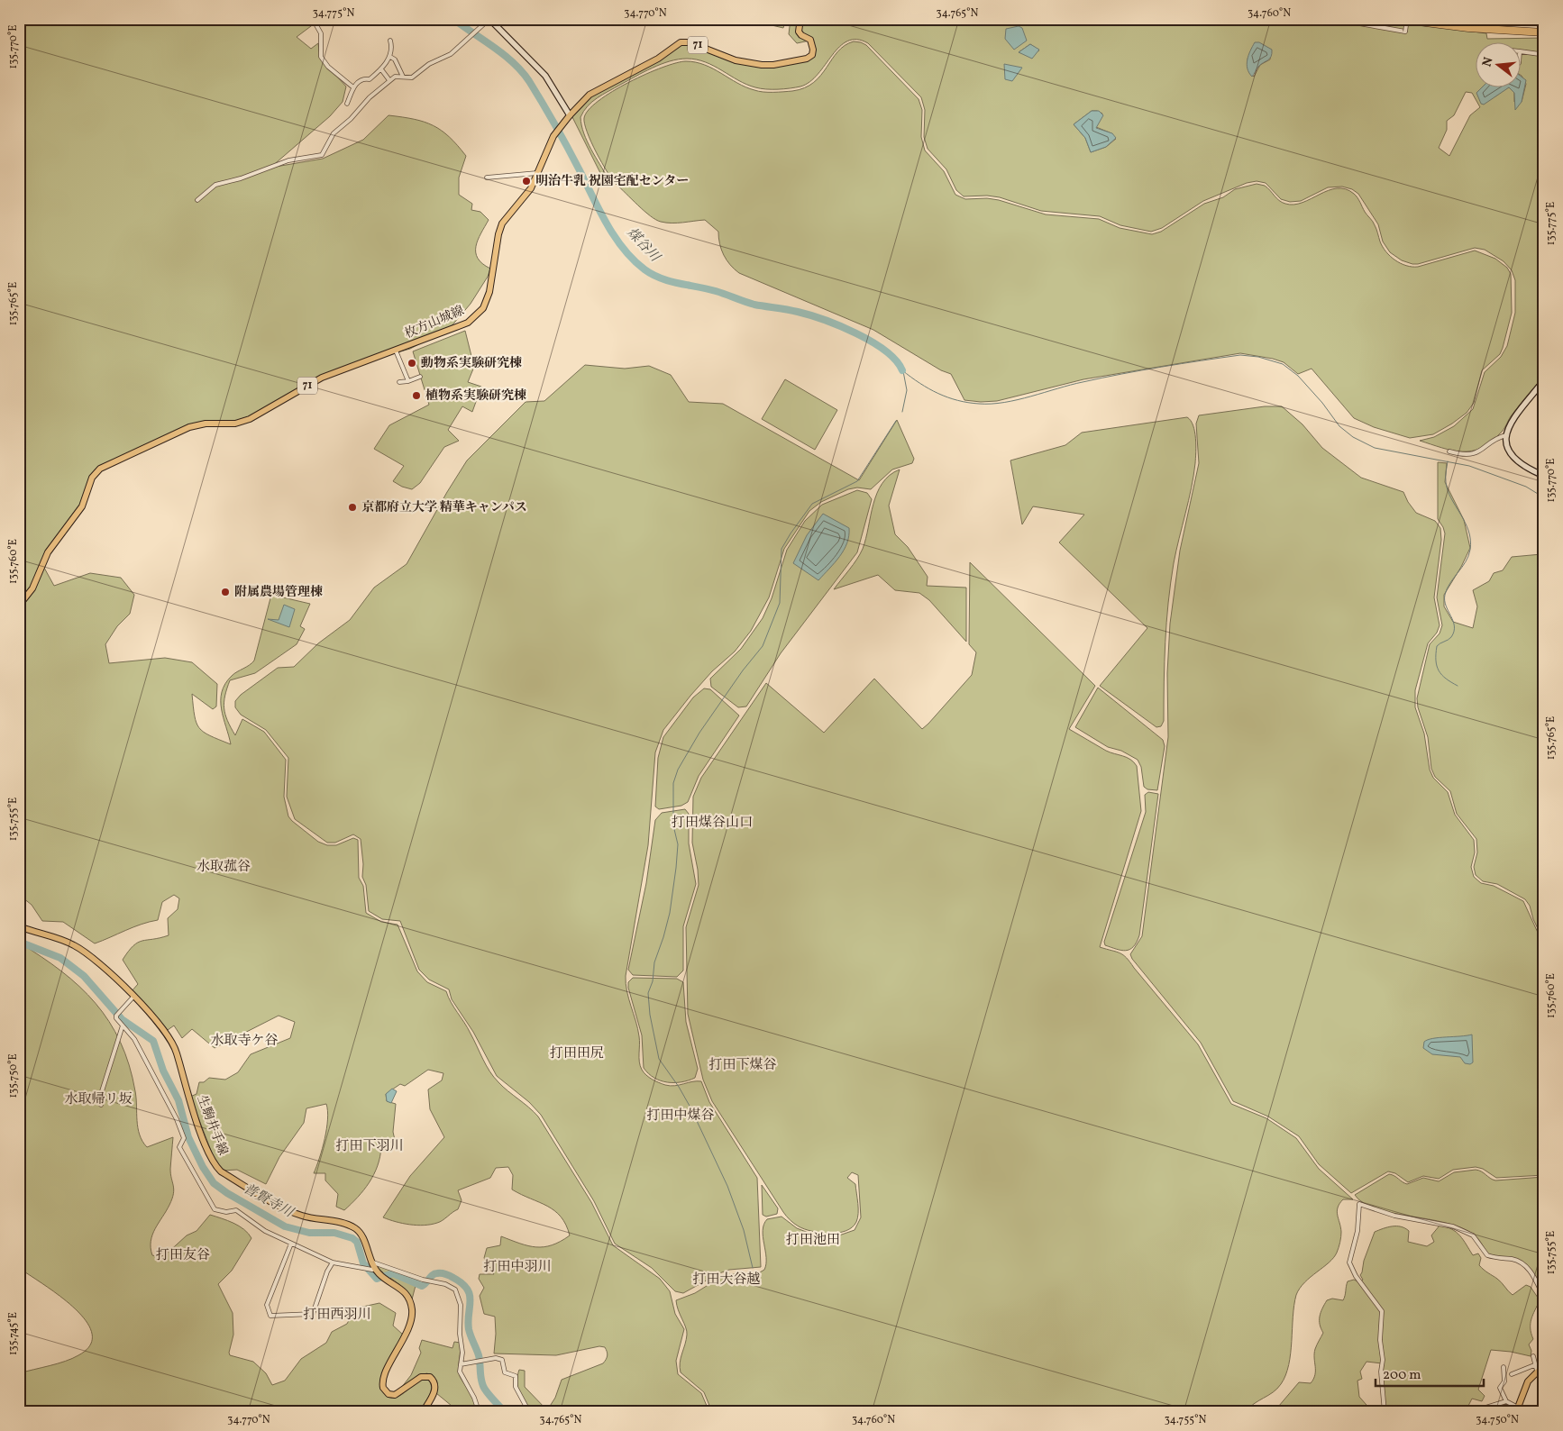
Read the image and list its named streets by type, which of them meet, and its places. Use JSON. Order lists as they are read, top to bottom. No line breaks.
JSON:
{"streets":{"main road":["71","枚方山城線","生駒井手線"]},"districts":["打田煤谷山口","水取菰谷","水取寺ケ谷","打田田尻","打田下煤谷","水取帰リ坂","打田中煤谷","打田下羽川","打田池田","打田友谷","打田中羽川","打田大谷越","打田西羽川"],"water":["煤谷川","普賢寺川"],"places":["明治牛乳 祝園宅配センター","動物系実験研究棟","植物系実験研究棟","京都府立大学 精華キャンパス","附属農場管理棟"],"scale_bar":"200 m","north":"left","coordinates":["34.775°N","34.770°N","34.765°N","34.760°N","135.770°E","135.775°E","135.765°E","135.760°E","135.755°E","135.750°E","135.745°E","34.755°N","34.750°N"]}
